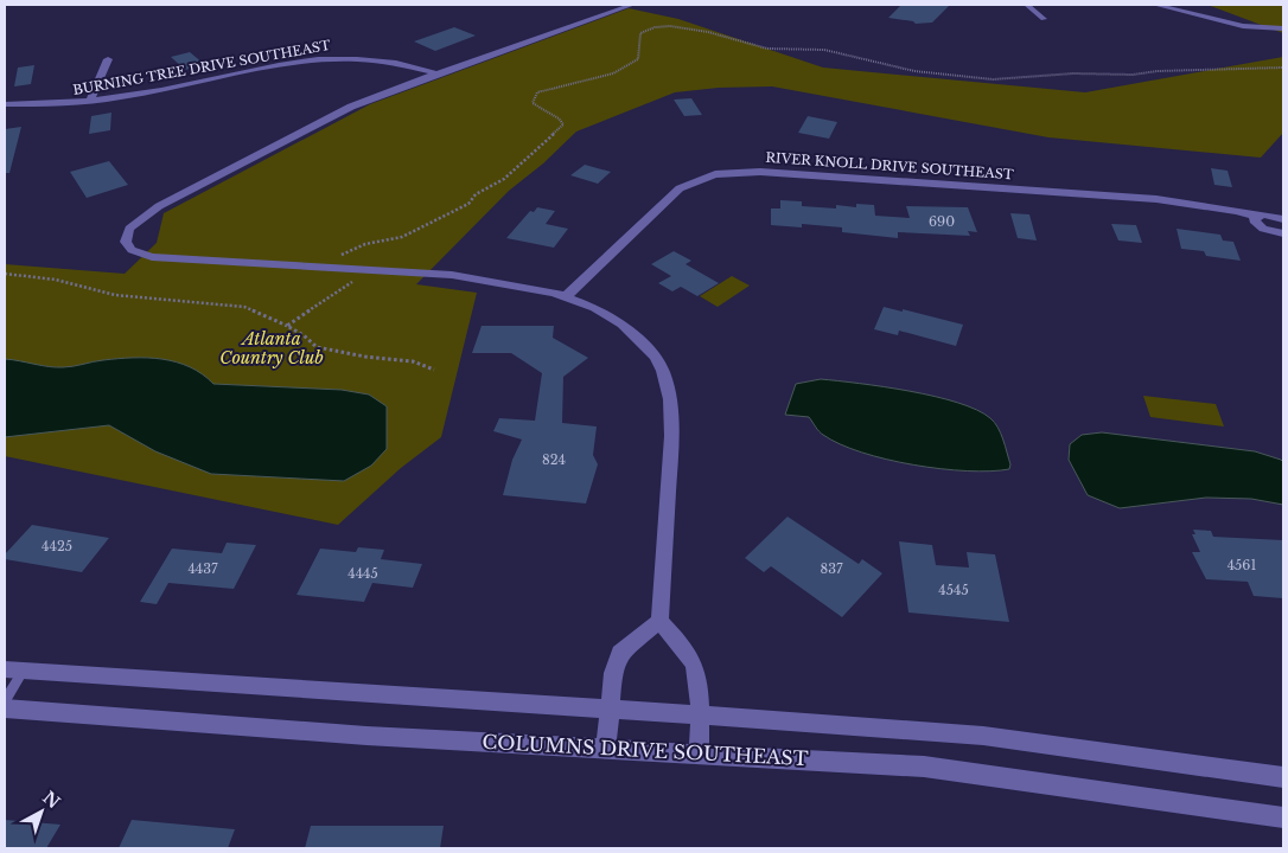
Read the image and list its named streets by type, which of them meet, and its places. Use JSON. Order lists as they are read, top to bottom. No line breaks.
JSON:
{"streets":{"street":["BURNING TREE DRIVE SOUTHEAST","RIVER KNOLL DRIVE SOUTHEAST","COLUMNS DRIVE SOUTHEAST"]},"parks":["Atlanta Country Club"],"house_numbers":["690","824","4425","4561","4437","837","4445","4545"],"north":"top right"}
